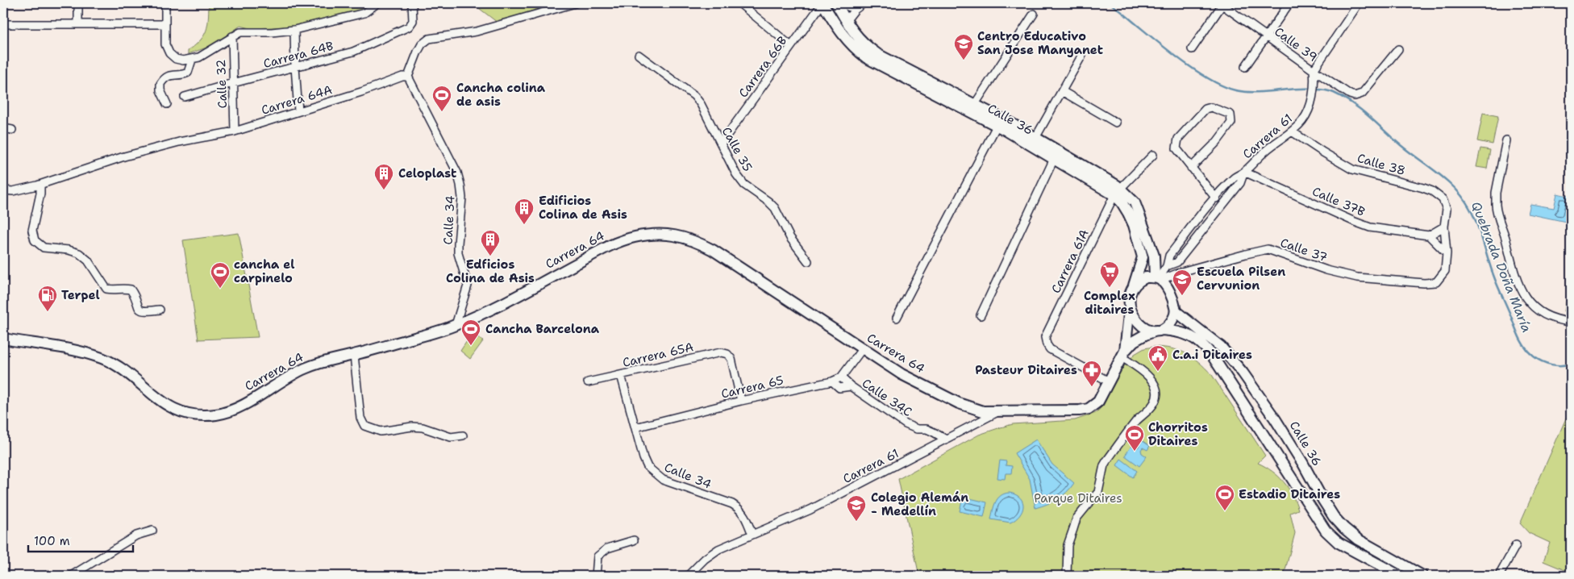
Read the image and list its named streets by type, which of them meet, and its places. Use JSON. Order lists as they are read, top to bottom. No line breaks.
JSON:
{"streets":{"main road":["Calle 36","Carrera 64"],"street":["Calle 39","Carrera 64B","Carrera 66B","Calle 32","Carrera 64A","Carrera 61","Calle 35","Calle 38","Calle 37B","Calle 34","Calle 37","Carrera 61A","Carrera 65A","Carrera 65","Calle 34C"]},"crossings":[["Calle 39","Carrera 61"],["Carrera 64B","Calle 32"],["Carrera 66B","Calle 36"],["Carrera 66B","Calle 35"],["Calle 32","Carrera 64A"],["Carrera 64A","Calle 34"],["Calle 36","Carrera 61"],["Calle 36","Carrera 64"],["Calle 36","Calle 37"],["Calle 36","Carrera 61A"],["Carrera 61","Calle 38"],["Carrera 61","Calle 37B"],["Carrera 61","Calle 34"],["Carrera 61","Carrera 64"],["Carrera 61","Calle 37"],["Carrera 61","Calle 34C"],["Calle 38","Calle 37"],["Calle 34","Carrera 64"],["Calle 34","Carrera 65A"],["Calle 34","Carrera 65"],["Carrera 64","Calle 37"],["Carrera 64","Carrera 61A"],["Carrera 64","Carrera 65"],["Carrera 65A","Carrera 65"],["Carrera 65","Calle 34C"]],"water":["Quebrada Doña María"],"parks":["Parque Ditaires"],"places":{"school or university":["Centro Educativo San Jose Manyanet","Escuela Pilsen Cervunion","Colegio Alemán - Medellín"],"sports":["Cancha colina de asis","cancha el carpinelo","Cancha Barcelona","Chorritos Ditaires","Estadio Ditaires"],"building":["Celoplast","Edificios Colina de Asis","Edficios Colina de Asis"],"supermarket":["Complex ditaires"],"fuel station":["Terpel"],"public building":["C.a.i Ditaires"],"pharmacy":["Pasteur Ditaires"]},"scale_bar":"100 m"}
